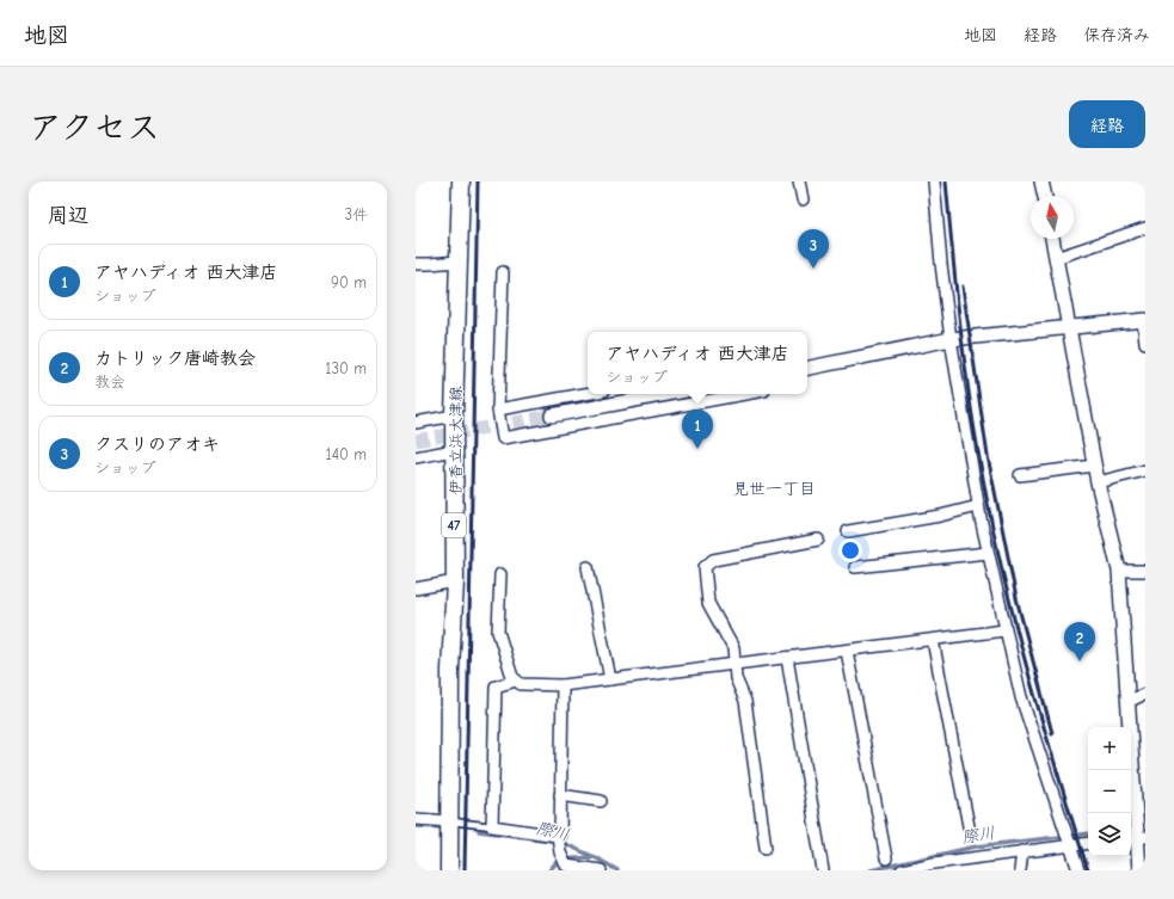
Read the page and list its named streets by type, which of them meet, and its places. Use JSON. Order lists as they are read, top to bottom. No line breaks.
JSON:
{"streets":{"main road":["伊香立浜大津線","47"]},"districts":["見世一丁目"],"water":["際川"],"north":"top","page":{"header":"地図","nav":["地図","経路","保存済み"],"title":"アクセス","buttons":"経路","heading":["周辺","3件"],"pins":["3","1","2"],"list":[{"mark":"1","name":"アヤハディオ 西大津店","note":"ショップ","value":"90 m"},{"mark":"2","name":"カトリック唐崎教会","note":"教会","value":"130 m"},{"mark":"3","name":"クスリのアオキ","note":"ショップ","value":"140 m"}],"popup":["アヤハディオ 西大津店","ショップ"],"map_buttons":["+","−"]}}
